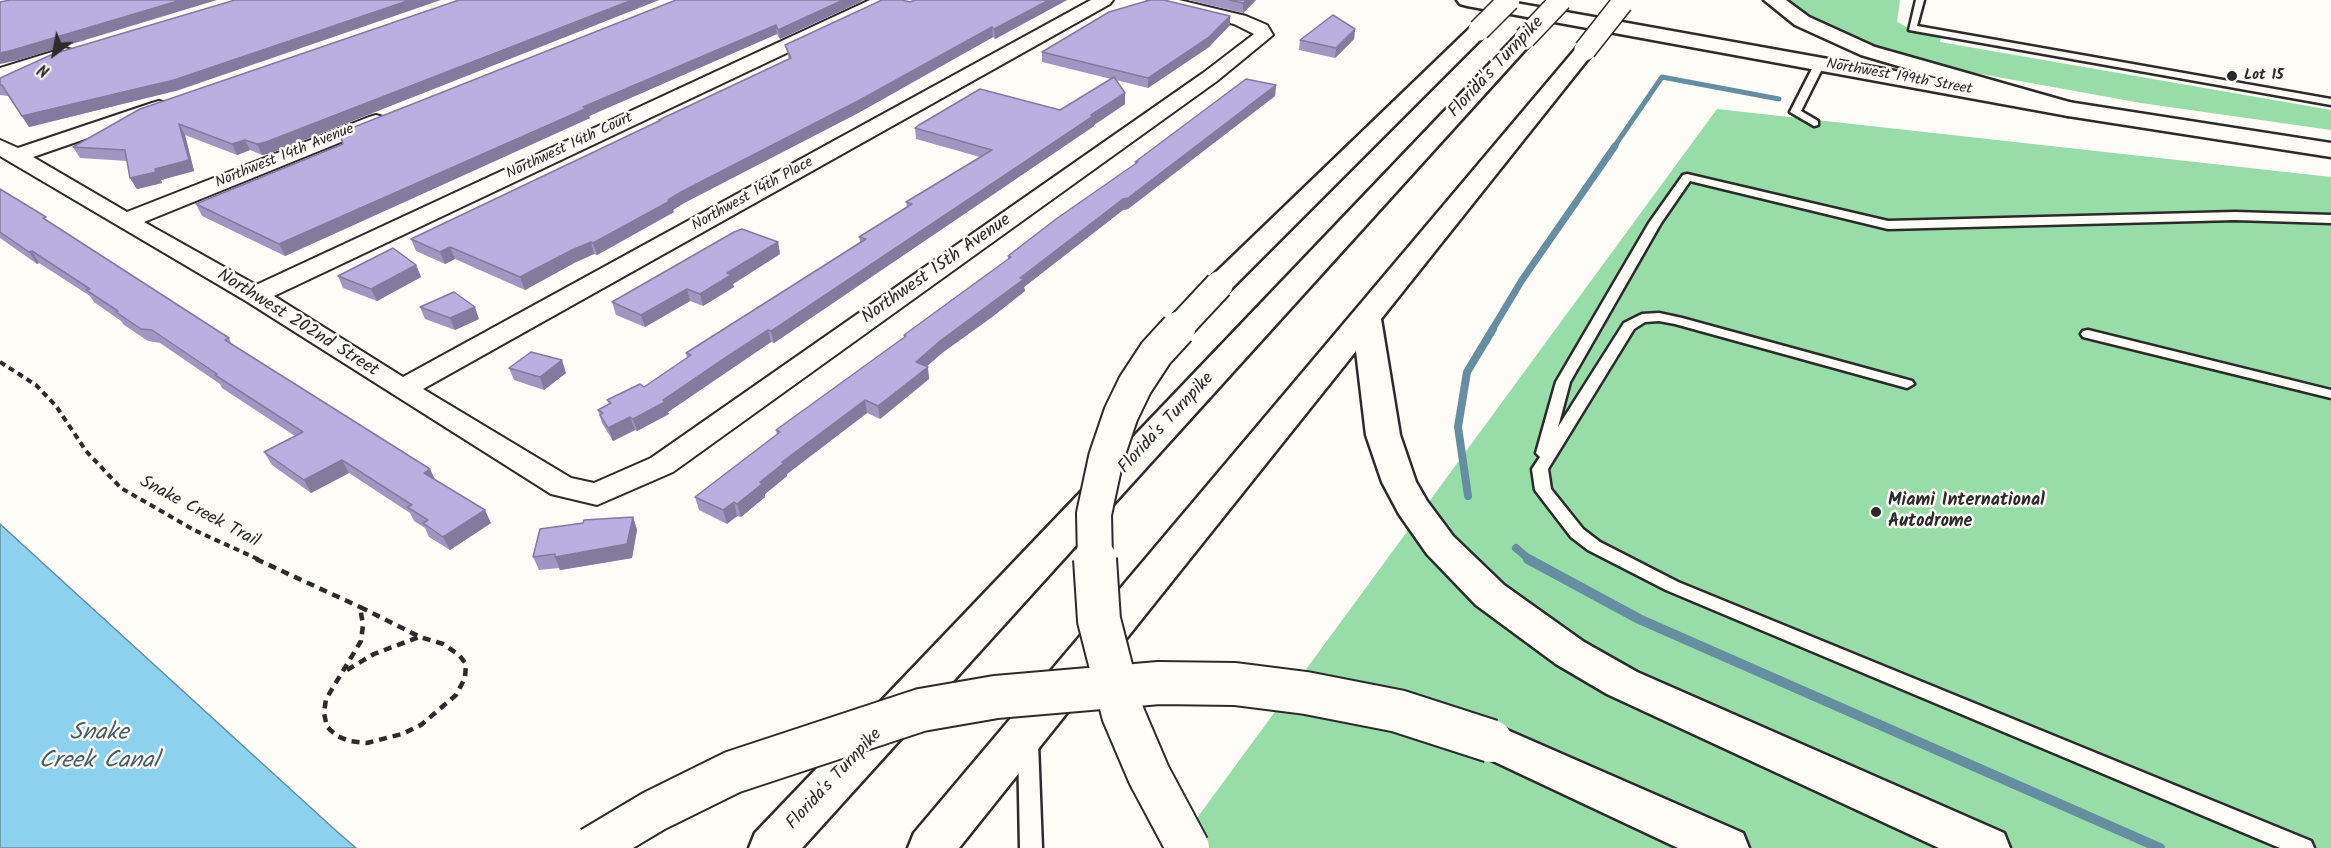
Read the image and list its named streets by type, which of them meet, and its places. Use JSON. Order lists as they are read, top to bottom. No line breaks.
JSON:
{"streets":{"main road":["Florida's Turnpike","Northwest 199th Street"],"street":["Northwest 14th Court","Northwest 14th Avenue","Northwest 14th Place","Northwest 15th Avenue","Northwest 202nd Street"],"path":["Snake Creek Trail"]},"crossings":[["Northwest 14th Court","Northwest 202nd Street"],["Northwest 14th Avenue","Northwest 202nd Street"],["Northwest 14th Place","Northwest 202nd Street"],["Northwest 15th Avenue","Northwest 202nd Street"]],"water":["Snake Creek Canal"],"places":["Lot 15","Miami International Autodrome"],"north":"bottom left"}
